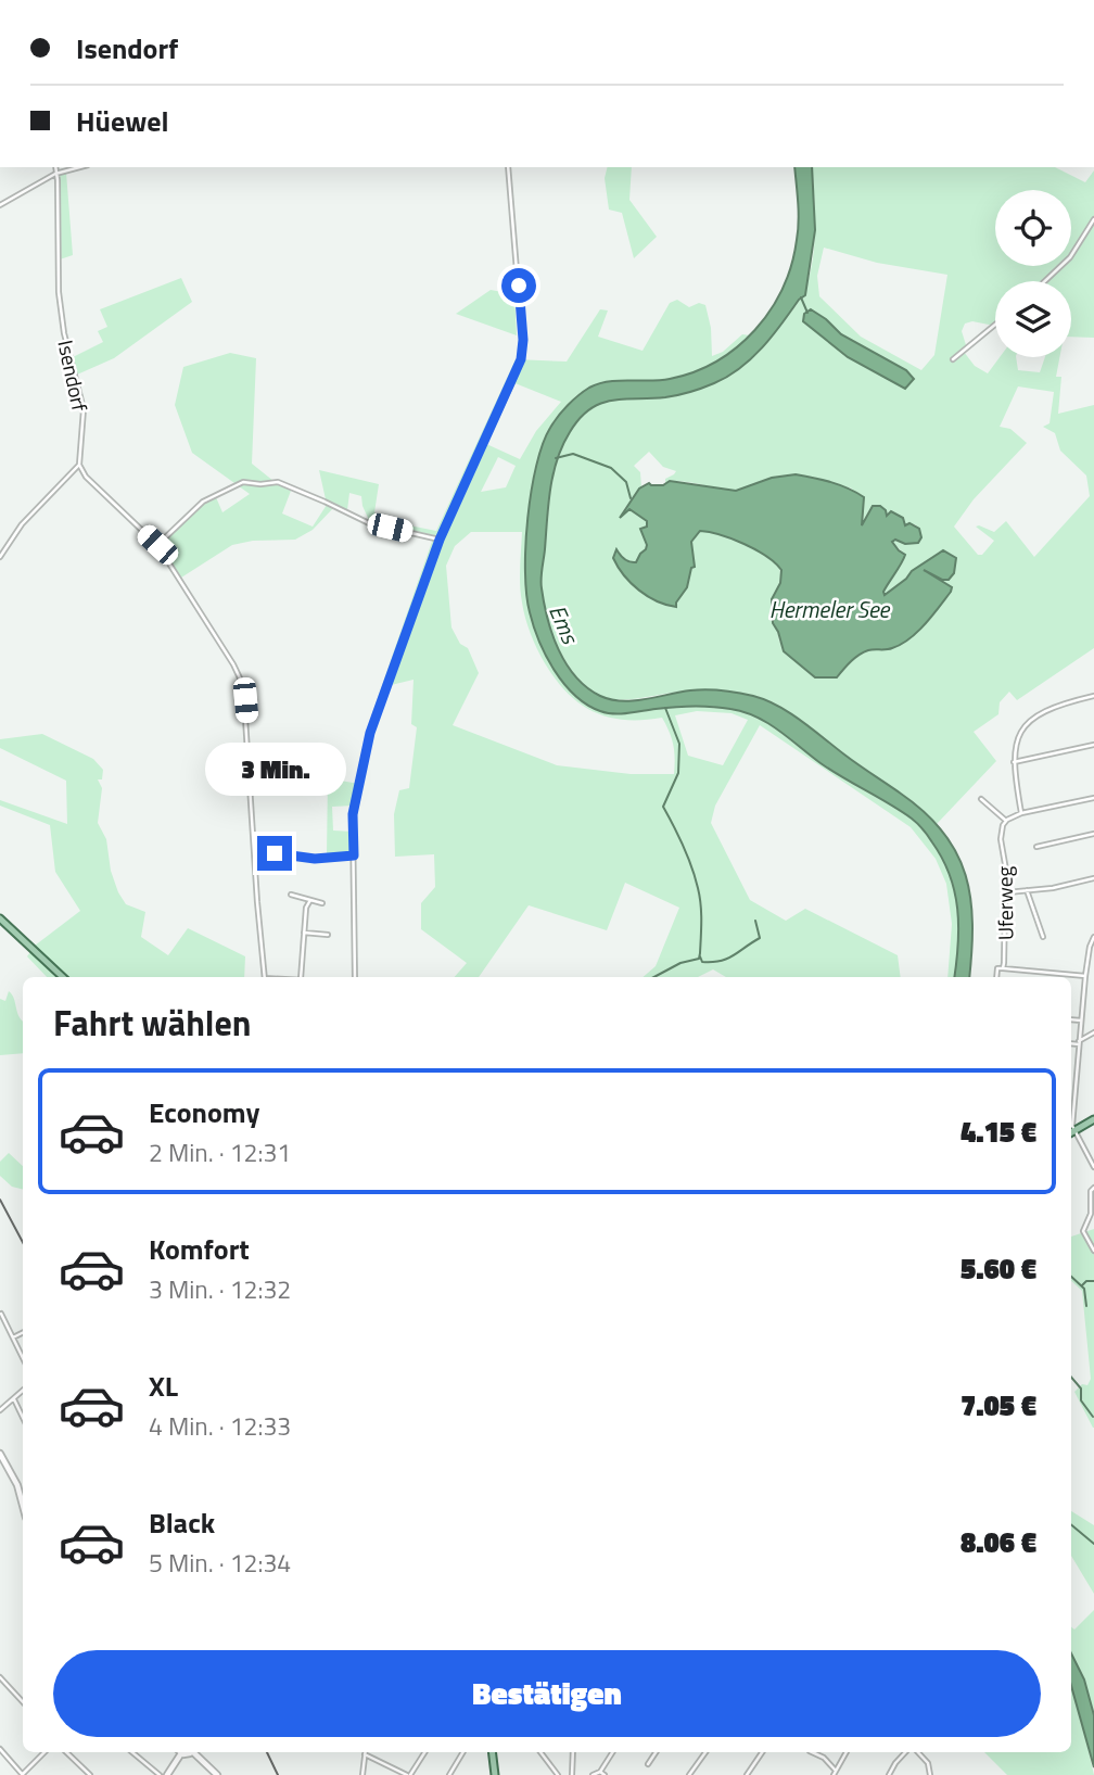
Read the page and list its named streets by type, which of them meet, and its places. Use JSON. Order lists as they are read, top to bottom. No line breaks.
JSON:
{"streets":{"street":["Isendorf","Uferweg"]},"water":["Hermeler See","Ems"],"page":{"banner":["Isendorf","Hüewel"],"bubble":"3 Min.","heading":"Fahrt wählen","list":[{"name":"Economy","note":"2 Min. · 12:31","value":"4.15 €"},{"name":"Komfort","note":"3 Min. · 12:32","value":"5.60 €"},{"name":"XL","note":"4 Min. · 12:33","value":"7.05 €"},{"name":"Black","note":"5 Min. · 12:34","value":"8.06 €"}],"buttons":"Bestätigen"}}
